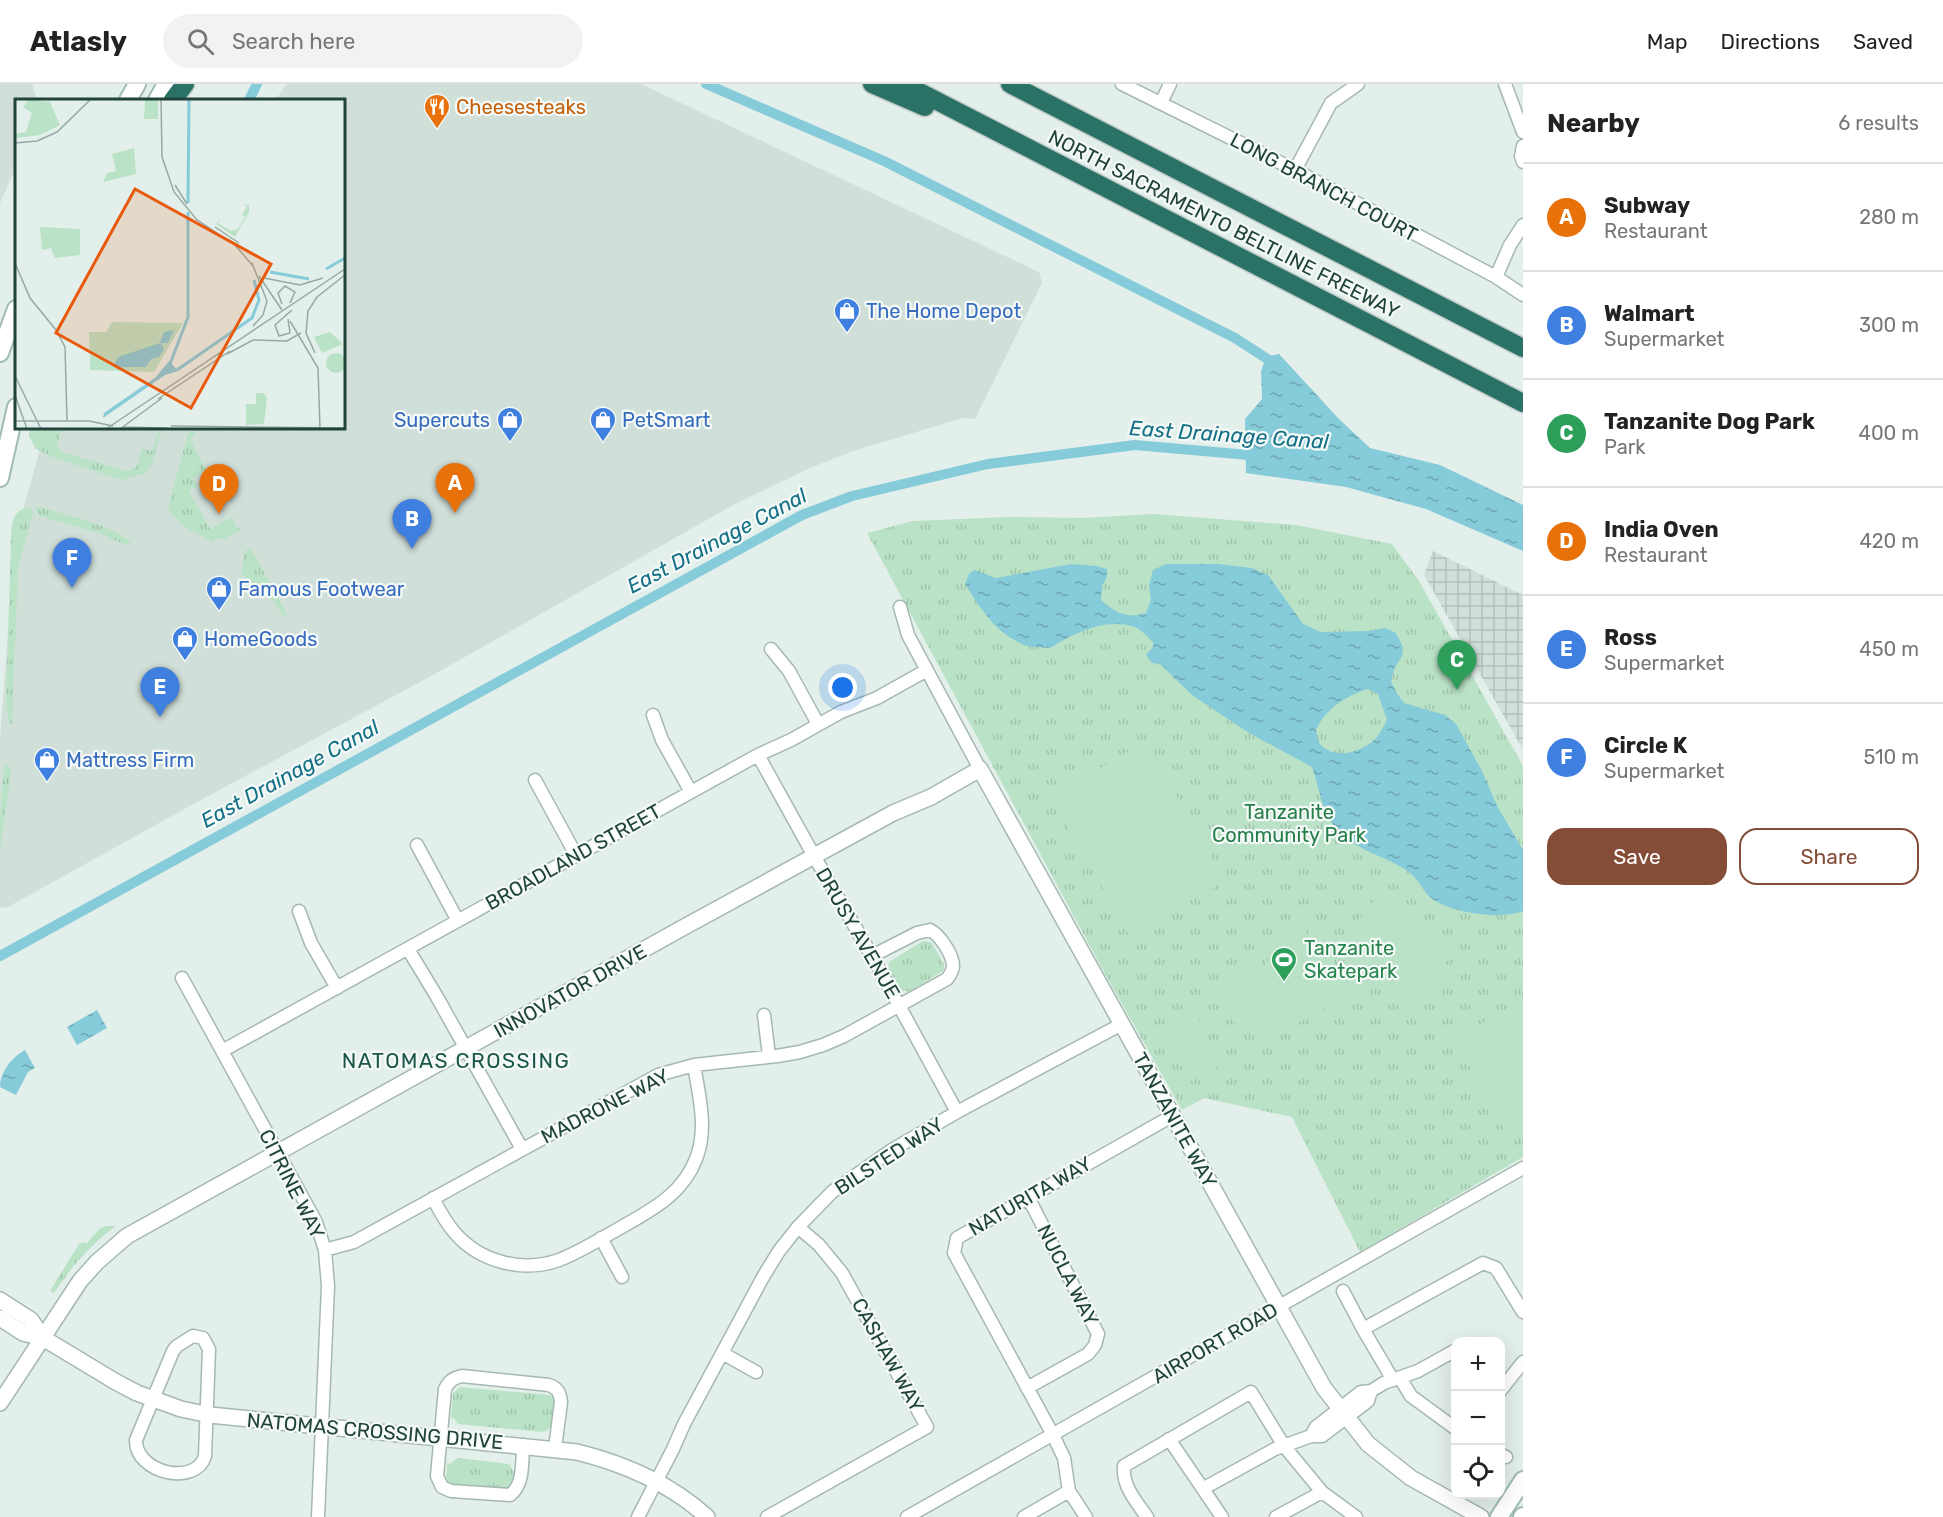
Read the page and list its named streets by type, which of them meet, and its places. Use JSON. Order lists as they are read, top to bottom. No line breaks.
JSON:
{"streets":{"highway":["NORTH SACRAMENTO BELTLINE FREEWAY"],"street":["LONG BRANCH COURT","BROADLAND STREET","DRUSY AVENUE","INNOVATOR DRIVE","MADRONE WAY","TANZANITE WAY","BILSTED WAY","CITRINE WAY","NATURITA WAY","NUCLA WAY","AIRPORT ROAD","CASHAW WAY","NATOMAS CROSSING DRIVE"]},"crossings":[["BROADLAND STREET","DRUSY AVENUE"],["BROADLAND STREET","TANZANITE WAY"],["BROADLAND STREET","CITRINE WAY"],["DRUSY AVENUE","INNOVATOR DRIVE"],["DRUSY AVENUE","MADRONE WAY"],["DRUSY AVENUE","BILSTED WAY"],["INNOVATOR DRIVE","TANZANITE WAY"],["INNOVATOR DRIVE","CITRINE WAY"],["INNOVATOR DRIVE","NATOMAS CROSSING DRIVE"],["MADRONE WAY","CITRINE WAY"],["TANZANITE WAY","BILSTED WAY"],["TANZANITE WAY","NATURITA WAY"],["TANZANITE WAY","AIRPORT ROAD"],["BILSTED WAY","CASHAW WAY"],["BILSTED WAY","NATOMAS CROSSING DRIVE"],["CITRINE WAY","NATOMAS CROSSING DRIVE"],["NATURITA WAY","NUCLA WAY"],["NATURITA WAY","AIRPORT ROAD"]],"districts":["NATOMAS CROSSING"],"water":["East Drainage Canal"],"parks":["Tanzanite Community Park"],"places":{"restaurant":["Cheesesteaks"],"shop":["The Home Depot","Supercuts","PetSmart","Famous Footwear","HomeGoods","Mattress Firm"],"sports":["Tanzanite Skatepark"]},"page":{"header":"Atlasly","search":"Search here","nav":["Map","Directions","Saved"],"heading":["Nearby","6 results"],"list":[{"mark":"A","name":"Subway","note":"Restaurant","value":"280 m"},{"mark":"B","name":"Walmart","note":"Supermarket","value":"300 m"},{"mark":"C","name":"Tanzanite Dog Park","note":"Park","value":"400 m"},{"mark":"D","name":"India Oven","note":"Restaurant","value":"420 m"},{"mark":"E","name":"Ross","note":"Supermarket","value":"450 m"},{"mark":"F","name":"Circle K","note":"Supermarket","value":"510 m"}],"pins":["A","D","B","F","C","E"],"buttons":["Save","Share"],"map_buttons":["+","−"]}}
